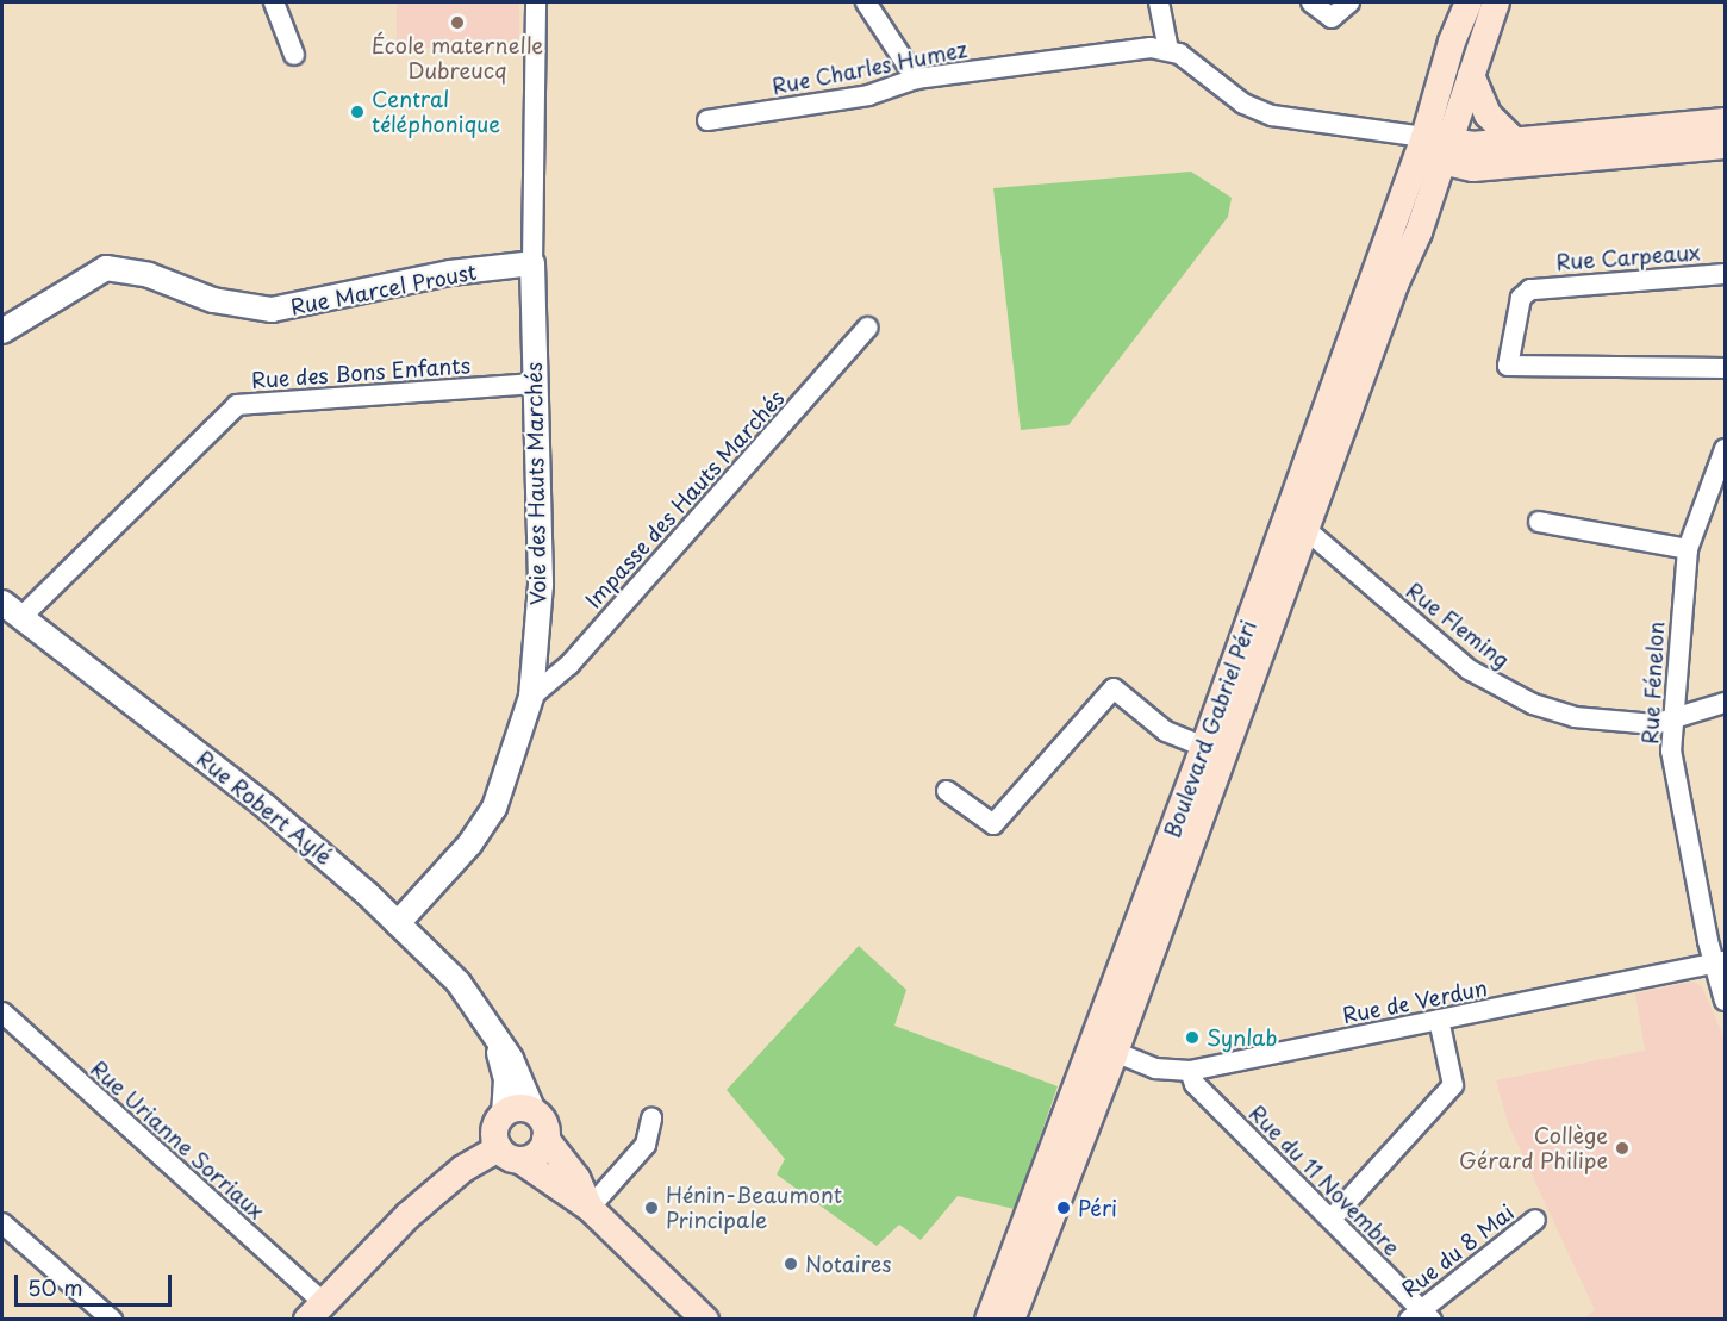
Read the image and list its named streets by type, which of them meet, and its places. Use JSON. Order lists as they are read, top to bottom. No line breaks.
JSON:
{"streets":{"main road":["Boulevard Gabriel Péri"],"street":["Rue Charles Humez","Rue Carpeaux","Rue Marcel Proust","Rue des Bons Enfants","Voie des Hauts Marchés","Impasse des Hauts Marchés","Rue Fleming","Rue Fénelon","Rue Robert Aylé","Rue de Verdun","Rue Urianne Sorriaux","Rue du 11 Novembre","Rue du 8 Mai"]},"crossings":[["Rue Marcel Proust","Voie des Hauts Marchés"],["Rue des Bons Enfants","Voie des Hauts Marchés"],["Rue des Bons Enfants","Rue Robert Aylé"],["Voie des Hauts Marchés","Impasse des Hauts Marchés"],["Voie des Hauts Marchés","Rue Robert Aylé"],["Rue Fleming","Rue Fénelon"],["Rue Fleming","Boulevard Gabriel Péri"],["Rue Fénelon","Rue de Verdun"],["Boulevard Gabriel Péri","Rue de Verdun"],["Rue de Verdun","Rue du 11 Novembre"],["Rue du 11 Novembre","Rue du 8 Mai"]],"places":["École maternelle Dubreucq","Central téléphonique","Synlab","Collège Gérard Philipe","Hénin-Beaumont Principale","Péri","Notaires"],"scale_bar":"50 m"}
